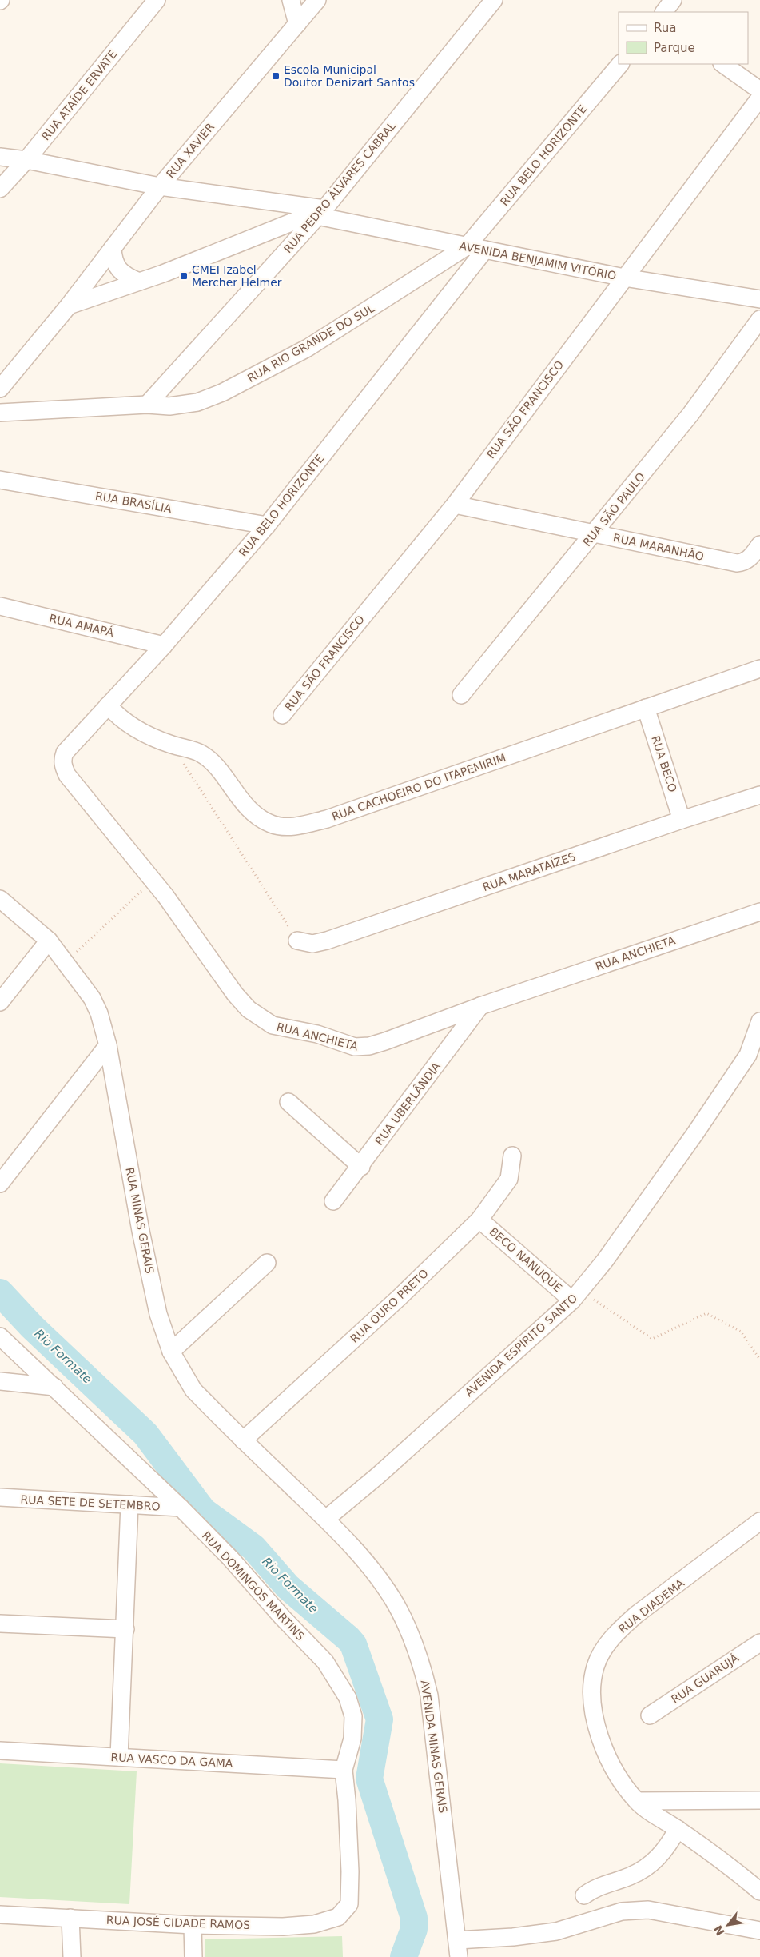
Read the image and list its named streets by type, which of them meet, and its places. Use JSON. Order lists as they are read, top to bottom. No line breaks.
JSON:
{"streets":{"street":["RUA ATAÍDE ERVATE","RUA XAVIER","RUA BELO HORIZONTE","RUA PEDRO ÁLVARES CABRAL","AVENIDA BENJAMIM VITÓRIO","RUA RIO GRANDE DO SUL","RUA SÃO FRANCISCO","RUA BRASÍLIA","RUA SÃO PAULO","RUA MARANHÃO","RUA AMAPÁ","RUA BECO","RUA CACHOEIRO DO ITAPEMIRIM","RUA MARATAÍZES","RUA ANCHIETA","RUA UBERLÂNDIA","RUA MINAS GERAIS","BECO NANUQUE","RUA OURO PRETO","AVENIDA ESPÍRITO SANTO","RUA SETE DE SETEMBRO","RUA DOMINGOS MARTINS","RUA DIADEMA","RUA GUARUJÁ","AVENIDA MINAS GERAIS","RUA VASCO DA GAMA","RUA JOSÉ CIDADE RAMOS"]},"crossings":[["RUA ATAÍDE ERVATE","AVENIDA BENJAMIM VITÓRIO"],["RUA XAVIER","AVENIDA BENJAMIM VITÓRIO"],["RUA BELO HORIZONTE","AVENIDA BENJAMIM VITÓRIO"],["RUA BELO HORIZONTE","RUA RIO GRANDE DO SUL"],["RUA BELO HORIZONTE","RUA BRASÍLIA"],["RUA BELO HORIZONTE","RUA AMAPÁ"],["RUA BELO HORIZONTE","RUA CACHOEIRO DO ITAPEMIRIM"],["RUA BELO HORIZONTE","RUA ANCHIETA"],["RUA PEDRO ÁLVARES CABRAL","AVENIDA BENJAMIM VITÓRIO"],["RUA PEDRO ÁLVARES CABRAL","RUA RIO GRANDE DO SUL"],["AVENIDA BENJAMIM VITÓRIO","RUA RIO GRANDE DO SUL"],["AVENIDA BENJAMIM VITÓRIO","RUA SÃO FRANCISCO"],["RUA SÃO FRANCISCO","RUA MARANHÃO"],["RUA SÃO PAULO","RUA MARANHÃO"],["RUA BECO","RUA CACHOEIRO DO ITAPEMIRIM"],["RUA BECO","RUA MARATAÍZES"],["RUA ANCHIETA","RUA UBERLÂNDIA"],["RUA MINAS GERAIS","RUA OURO PRETO"],["RUA MINAS GERAIS","AVENIDA ESPÍRITO SANTO"],["RUA MINAS GERAIS","AVENIDA MINAS GERAIS"],["BECO NANUQUE","RUA OURO PRETO"],["BECO NANUQUE","AVENIDA ESPÍRITO SANTO"],["AVENIDA ESPÍRITO SANTO","AVENIDA MINAS GERAIS"],["RUA SETE DE SETEMBRO","RUA DOMINGOS MARTINS"],["RUA DOMINGOS MARTINS","RUA VASCO DA GAMA"],["RUA DOMINGOS MARTINS","RUA JOSÉ CIDADE RAMOS"]],"water":["Rio Formate"],"places":{"transit":["Escola Municipal Doutor Denizart Santos","CMEI Izabel Mercher Helmer"]},"legend":["Rua","Parque"],"north":"bottom left"}
